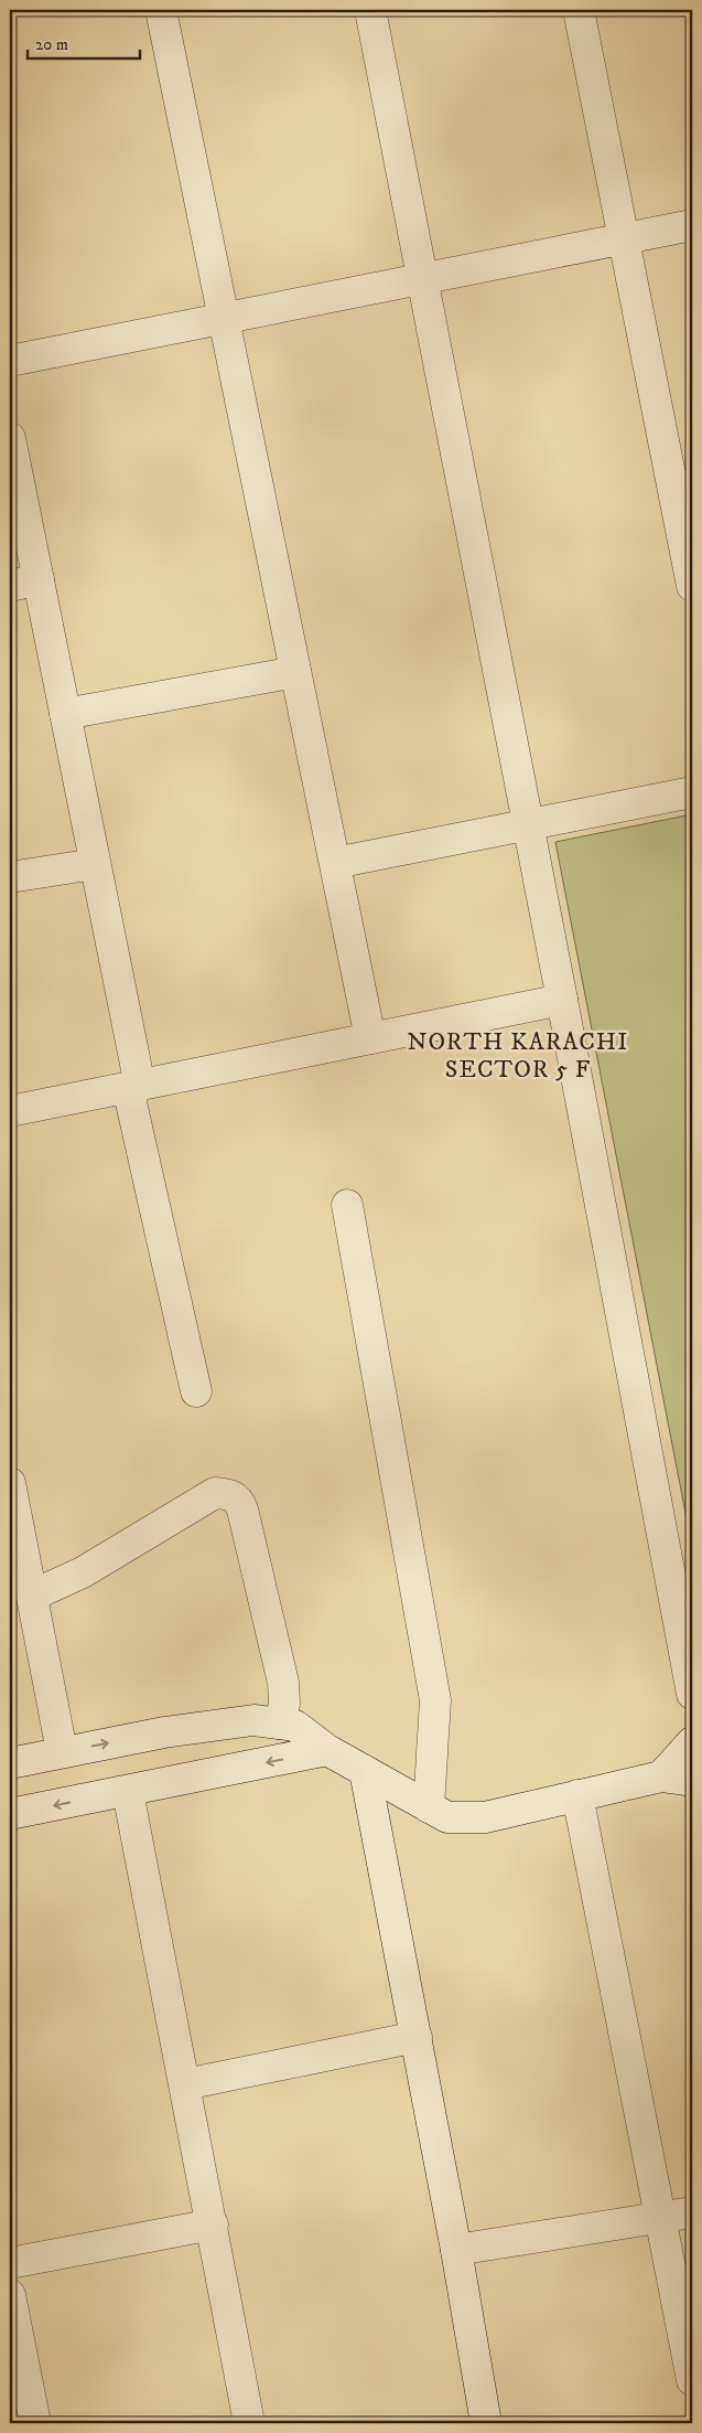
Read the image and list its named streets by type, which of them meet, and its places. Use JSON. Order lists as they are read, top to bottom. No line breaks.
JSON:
{"districts":["NORTH KARACHI SECTOR 5 F"],"scale_bar":"20 m"}
